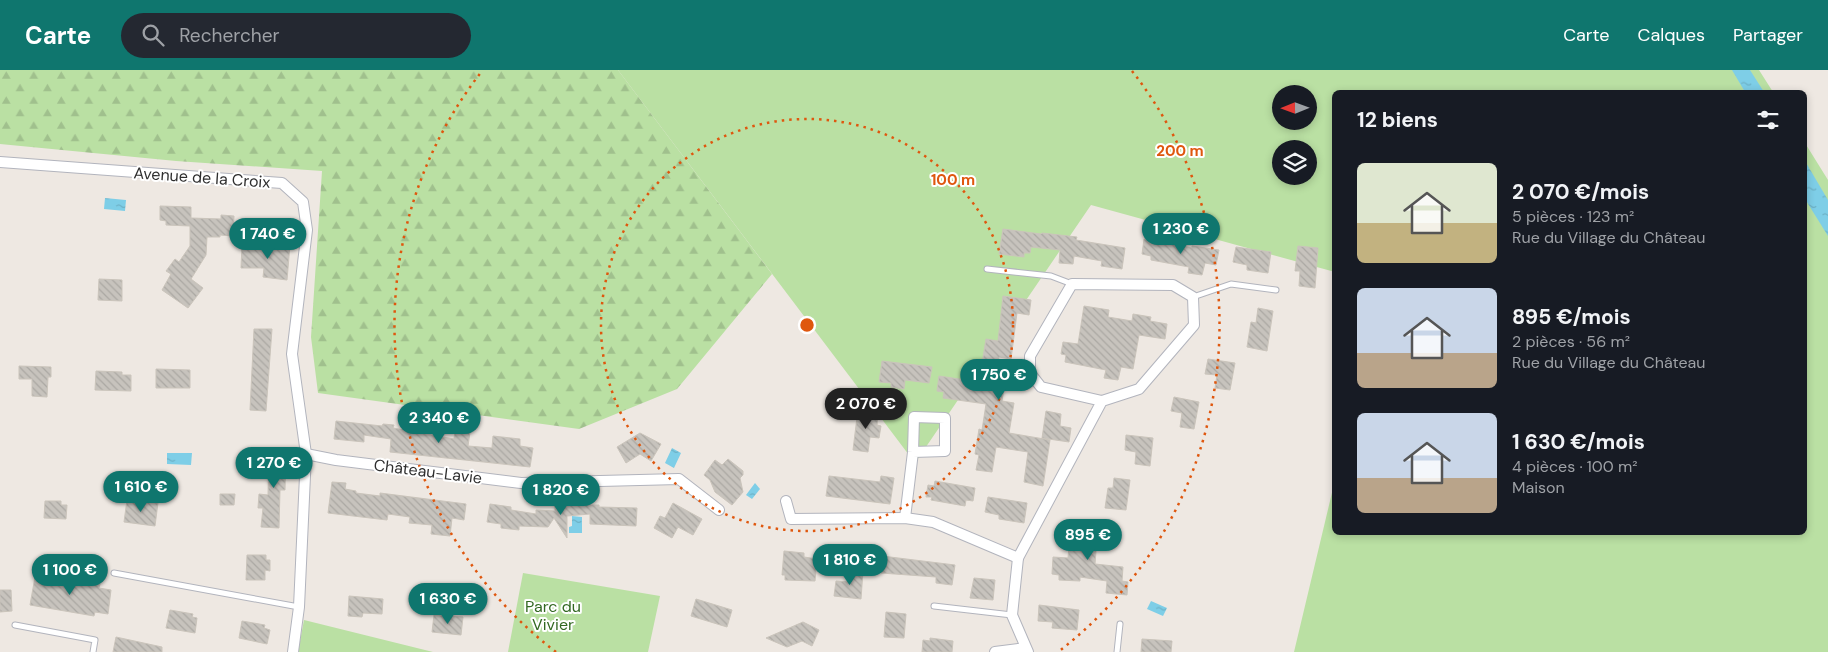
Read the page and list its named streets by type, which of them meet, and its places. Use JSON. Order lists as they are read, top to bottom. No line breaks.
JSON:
{"streets":{"street":["Avenue de la Croix","Château-Lavie"]},"crossings":[["Avenue de la Croix","Château-Lavie"]],"parks":["Parc du Vivier"],"north":"left","page":{"header":"Carte","search":"Rechercher","nav":["Carte","Calques","Partager"],"heading":"12 biens","list":[{"name":"2 070 €/mois","note":"5 pièces · 123 m² · Rue du Village du Château"},{"name":"895 €/mois","note":"2 pièces · 56 m² · Rue du Village du Château"},{"name":"1 630 €/mois","note":"4 pièces · 100 m² · Maison"}],"price":["1 230 €","1 740 €","1 750 €","2 070 €","2 340 €","1 270 €","1 610 €","1 820 €","895 €","1 810 €","1 100 €","1 630 €"]},"rings":["200 m","100 m"]}
